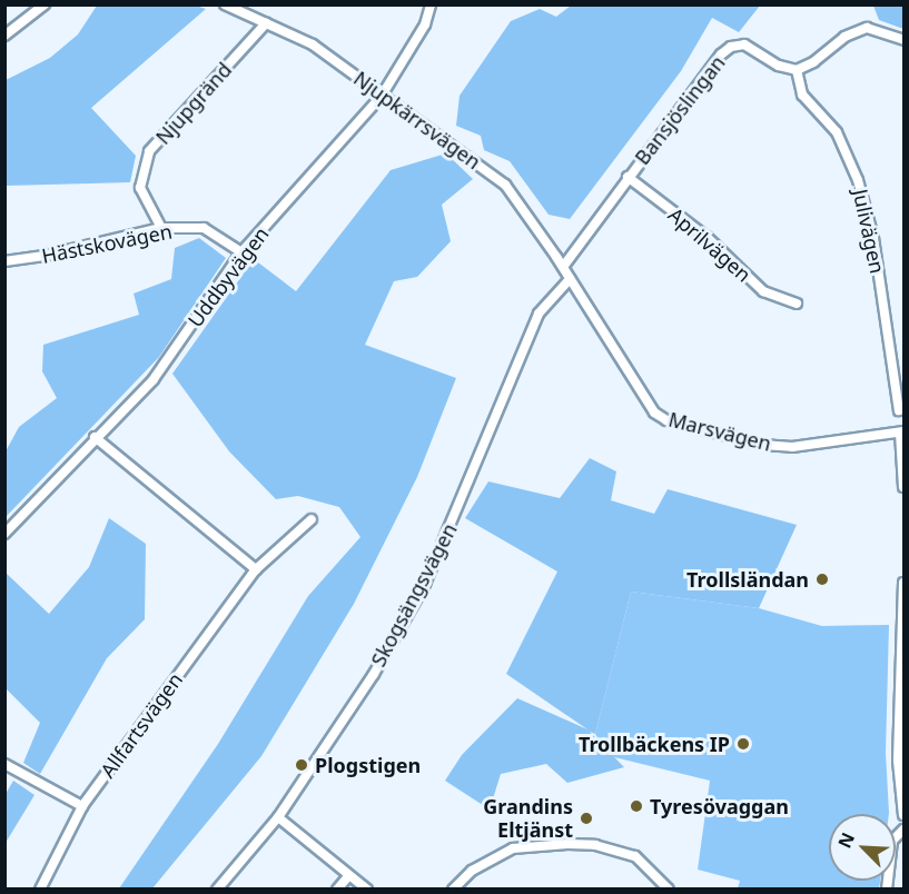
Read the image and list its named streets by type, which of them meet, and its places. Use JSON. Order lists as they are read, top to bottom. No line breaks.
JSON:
{"streets":{"street":["Njupgränd","Bansjöslingan","Njupkärrsvägen","Julivägen","Hästskovägen","Aprilvägen","Uddbyvägen","Marsvägen","Skogsängsvägen","Allfartsvägen"]},"crossings":[["Njupgränd","Njupkärrsvägen"],["Njupgränd","Hästskovägen"],["Bansjöslingan","Njupkärrsvägen"],["Bansjöslingan","Julivägen"],["Bansjöslingan","Aprilvägen"],["Njupkärrsvägen","Uddbyvägen"],["Njupkärrsvägen","Marsvägen"],["Njupkärrsvägen","Skogsängsvägen"],["Hästskovägen","Uddbyvägen"],["Marsvägen","Skogsängsvägen"]],"places":["Trollsländan","Trollbäckens IP","Plogstigen","Tyresövaggan","Grandins Eltjänst"],"north":"top left"}
